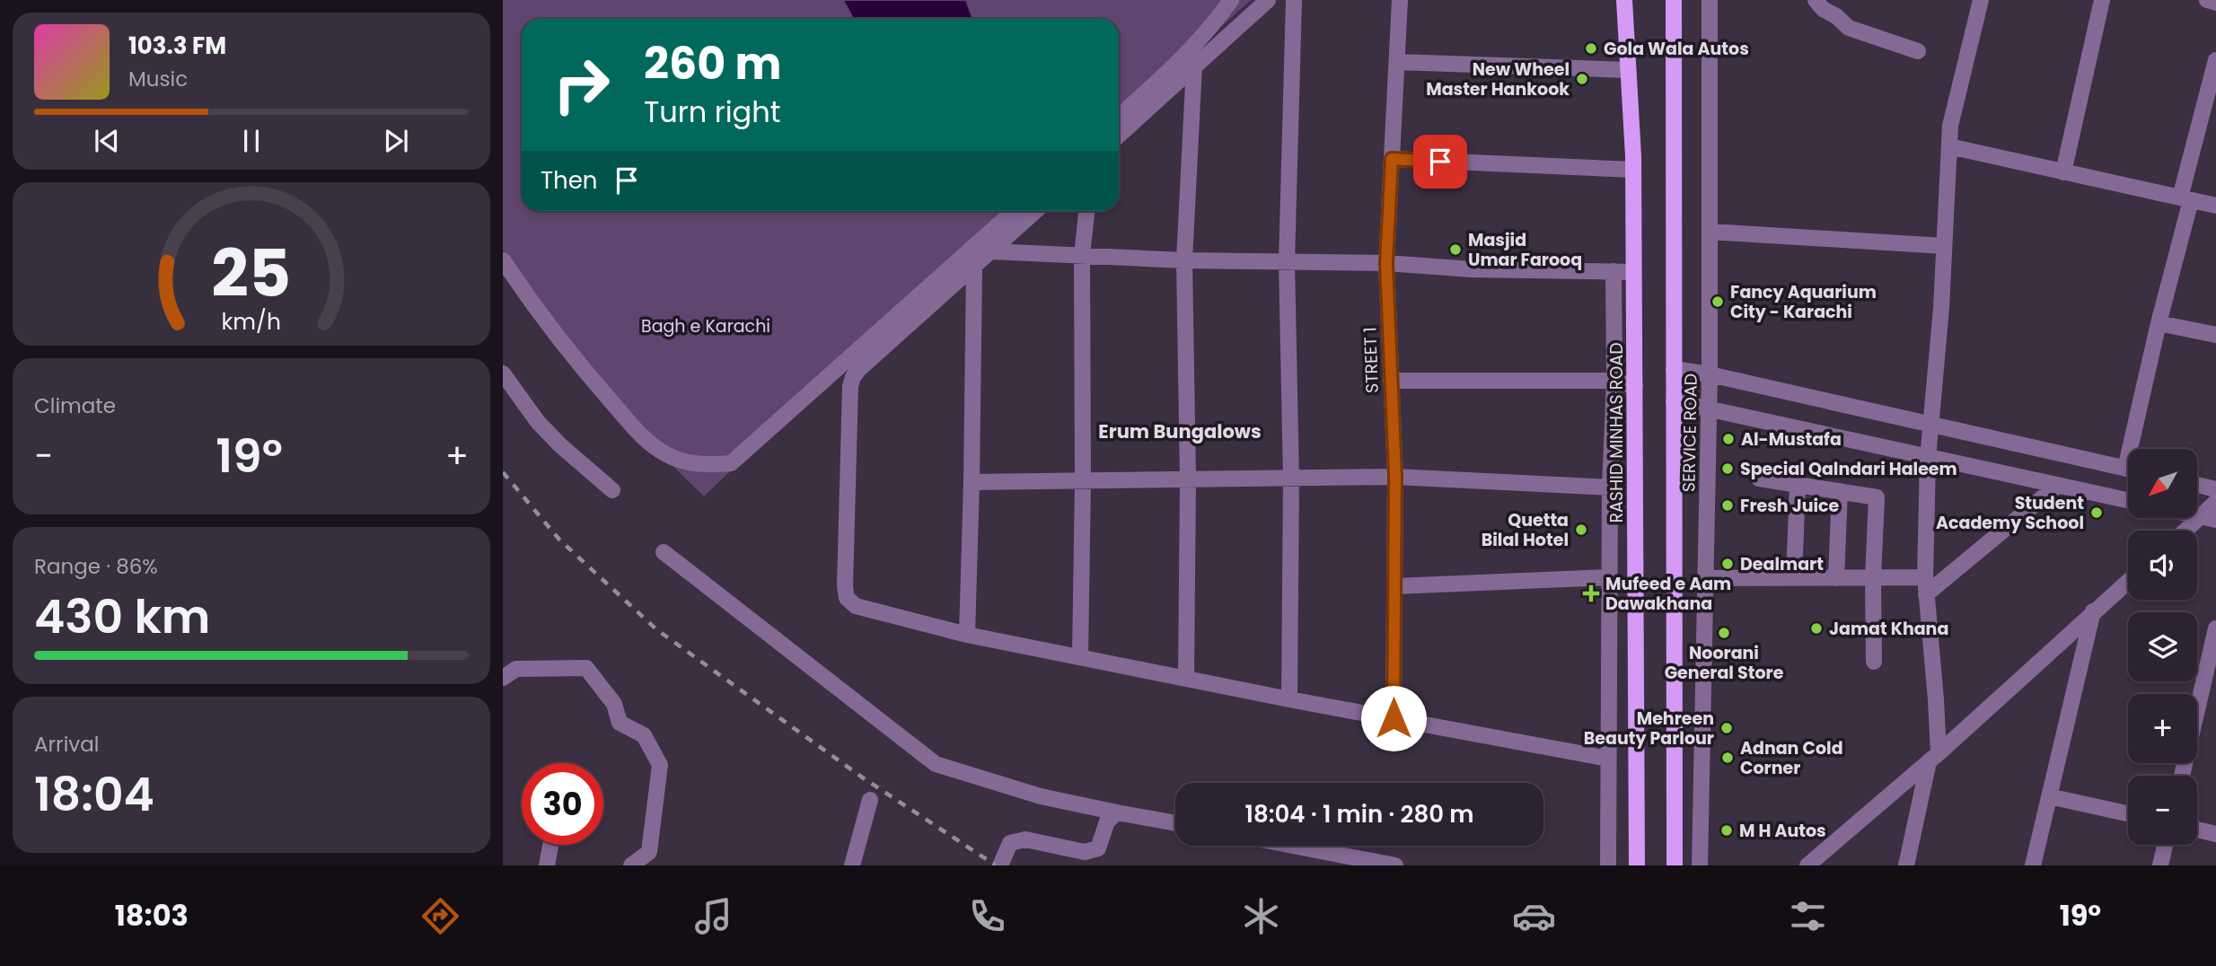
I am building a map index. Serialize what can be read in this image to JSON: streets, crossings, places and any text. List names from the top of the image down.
{
  "streets": {
    "main road": ["RASHID MINHAS ROAD"],
    "street": ["STREET 1", "SERVICE ROAD"]
  },
  "districts": ["Erum Bungalows"],
  "parks": ["Bagh e Karachi"],
  "places": {
    "other": [
      "Gola Wala Autos",
      "New Wheel Master Hankook",
      "Masjid Umar Farooq",
      "Fancy Aquarium City - Karachi",
      "Al-Mustafa",
      "Special Qalndari Haleem",
      "Fresh Juice",
      "Student Academy School",
      "Quetta Bilal Hotel",
      "Dealmart",
      "Jamat Khana",
      "Noorani General Store",
      "Mehreen Beauty Parlour",
      "Adnan Cold Corner",
      "M H Autos"
    ],
    "health": ["Mufeed e Aam Dawakhana"]
  },
  "north": "bottom left",
  "page": {
    "turn": ["260 m", "Turn right"],
    "song": ["103.3 FM", "Music"],
    "then": "Then",
    "tile": [
      "Climate",
      ["Range · 86%", "430 km"],
      ["Arrival", "18:04"]
    ],
    "heat": ["−", "19°", "+"],
    "map_buttons": ["+", "−"],
    "limit": "30",
    "trip": "18:04 · 1 min · 280 m",
    "tabs": ["18:03", "19°"],
    "gauge": ["25", "km/h"]
  }
}
